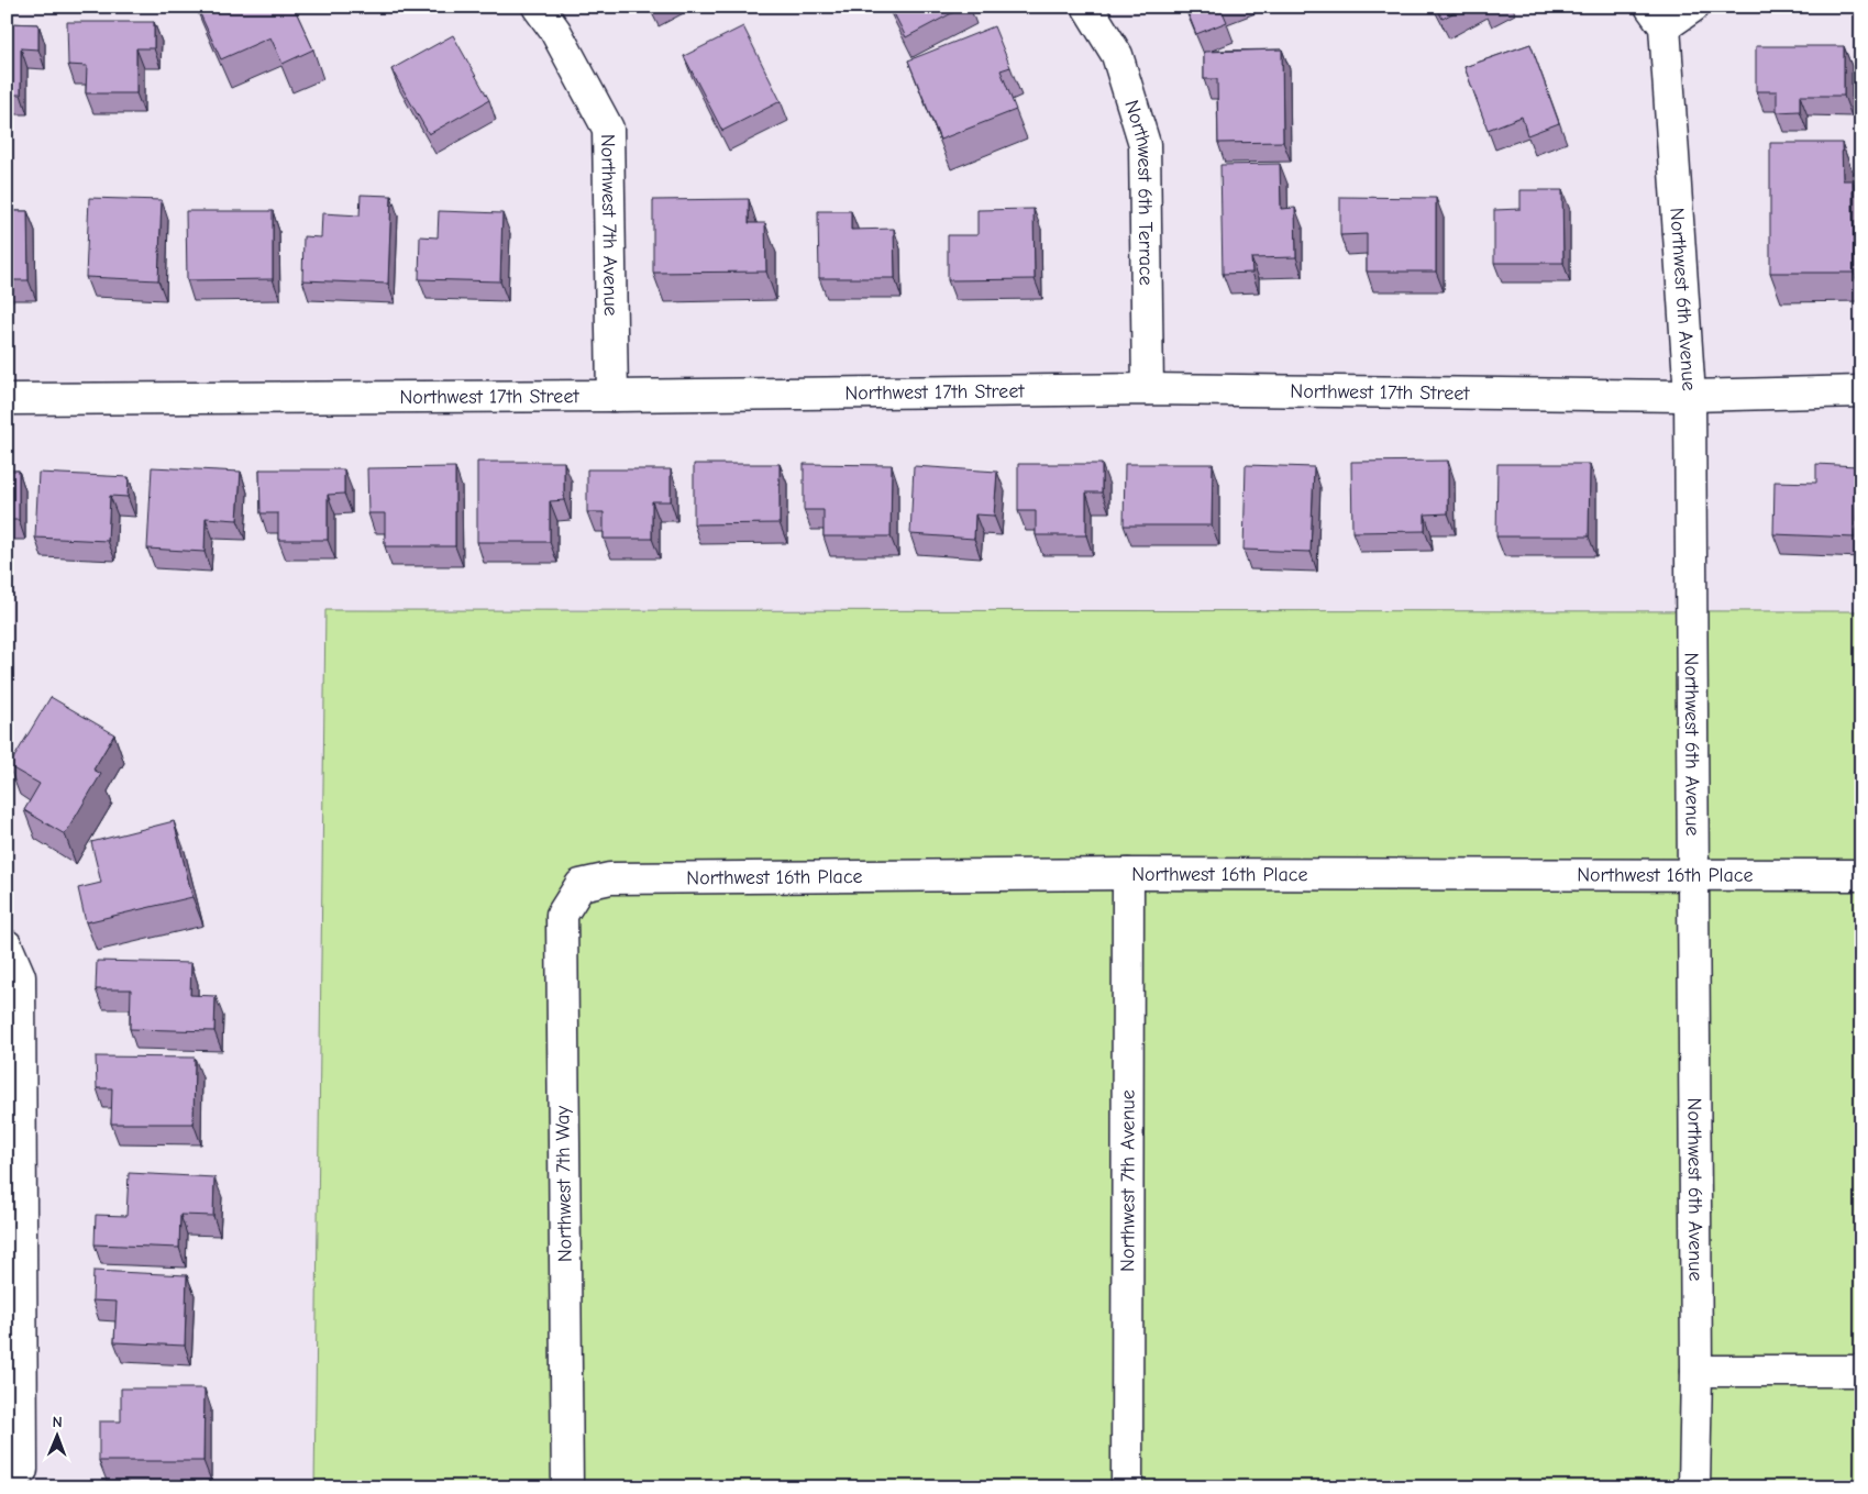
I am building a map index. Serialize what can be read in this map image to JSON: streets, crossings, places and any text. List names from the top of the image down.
{
  "streets": {
    "street": [
      "Northwest 6th Terrace",
      "Northwest 7th Avenue",
      "Northwest 6th Avenue",
      "Northwest 17th Street",
      "Northwest 16th Place",
      "Northwest 7th Way"
    ]
  },
  "crossings": [
    ["Northwest 6th Terrace", "Northwest 17th Street"],
    ["Northwest 7th Avenue", "Northwest 17th Street"],
    ["Northwest 7th Avenue", "Northwest 16th Place"],
    ["Northwest 6th Avenue", "Northwest 17th Street"],
    ["Northwest 6th Avenue", "Northwest 16th Place"],
    ["Northwest 16th Place", "Northwest 7th Way"]
  ],
  "north": "top"
}
